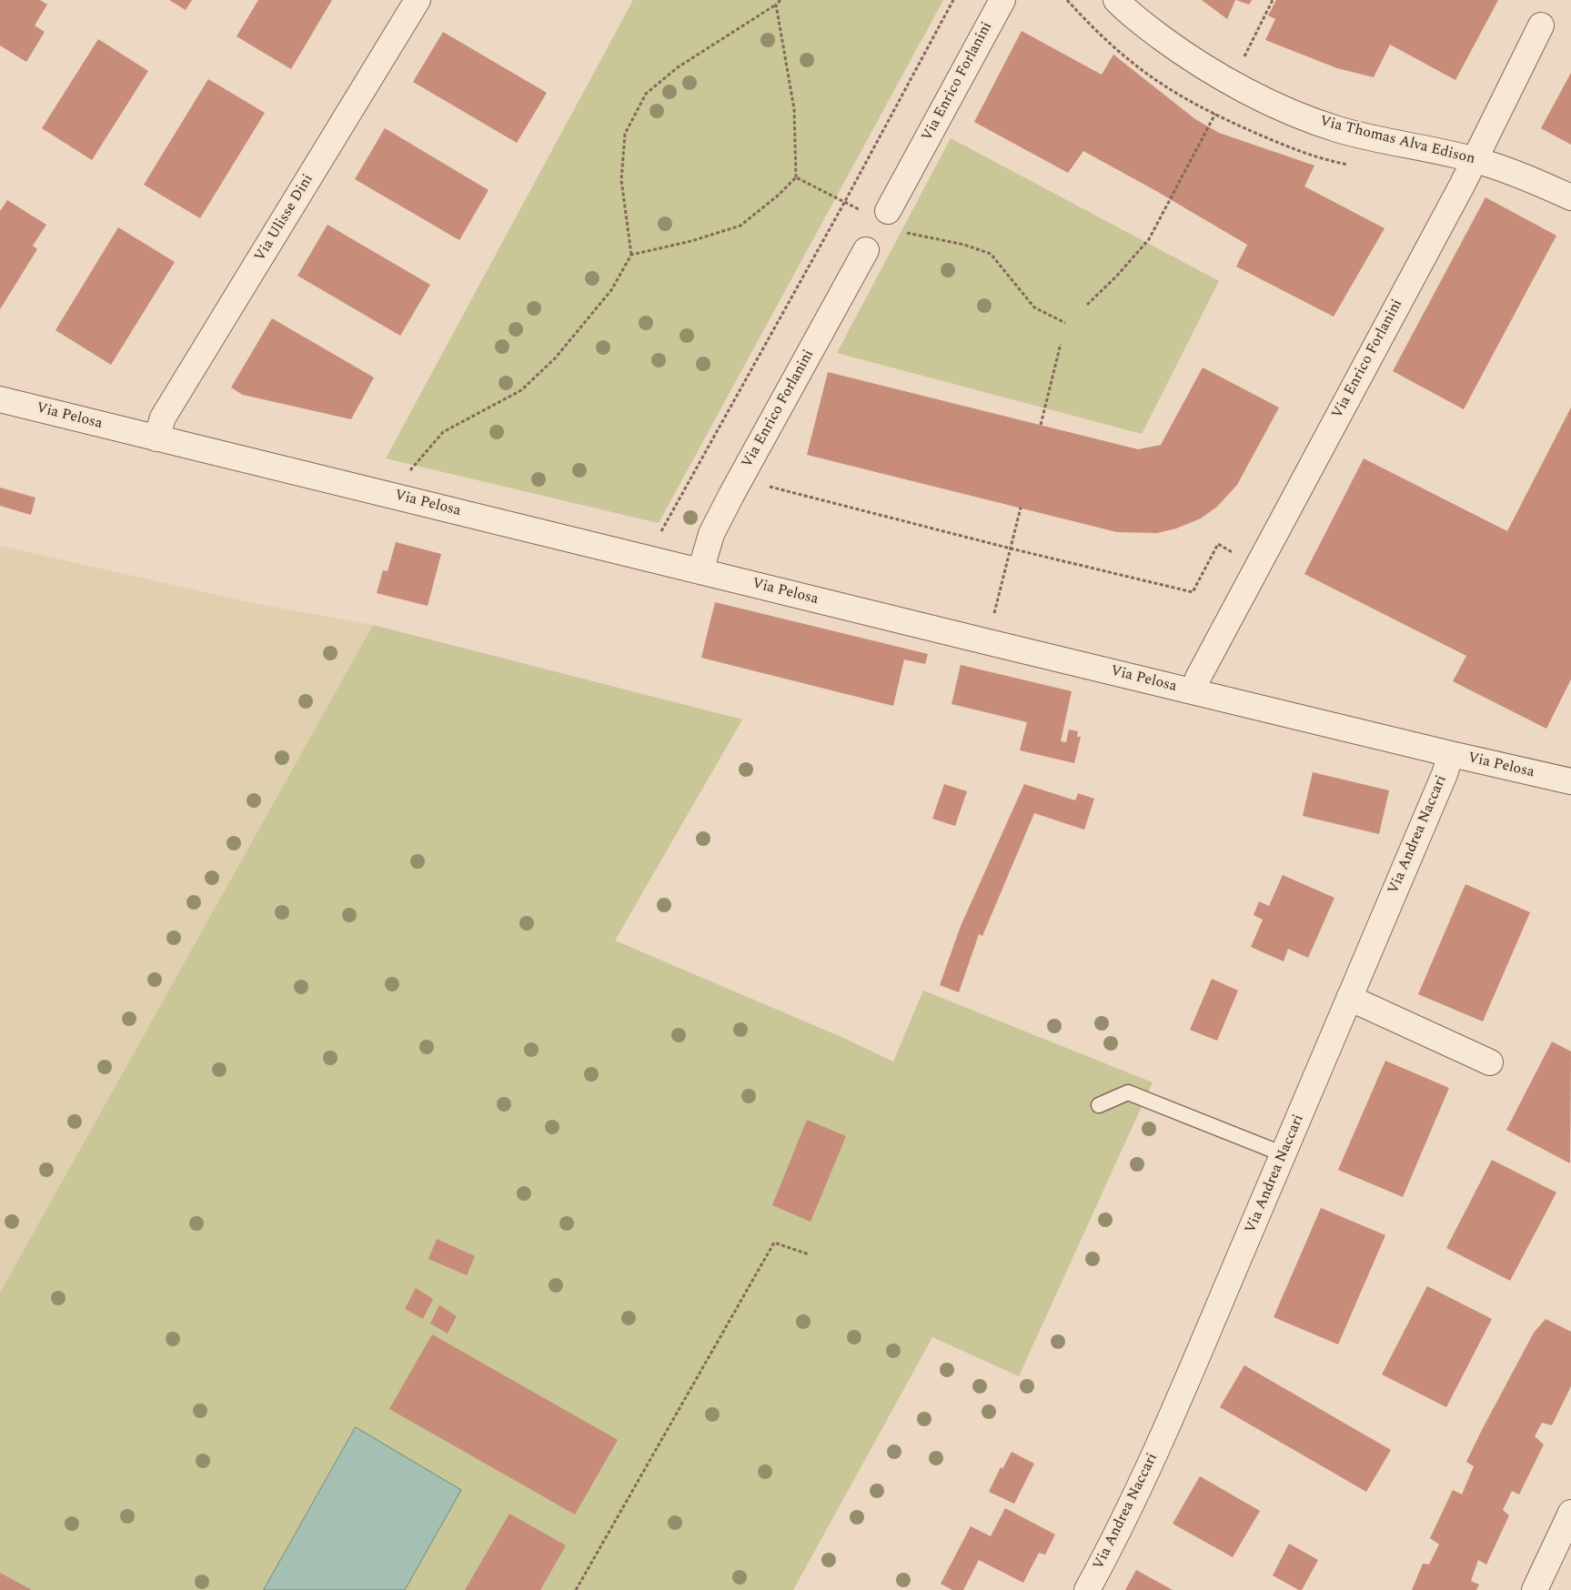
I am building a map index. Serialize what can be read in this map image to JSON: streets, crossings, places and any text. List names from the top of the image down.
{
  "streets": {
    "street": [
      "Via Enrico Forlanini",
      "Via Thomas Alva Edison",
      "Via Ulisse Dini",
      "Via Pelosa",
      "Via Andrea Naccari"
    ]
  },
  "crossings": [
    ["Via Enrico Forlanini", "Via Thomas Alva Edison"],
    ["Via Enrico Forlanini", "Via Pelosa"],
    ["Via Ulisse Dini", "Via Pelosa"],
    ["Via Pelosa", "Via Andrea Naccari"]
  ]
}
